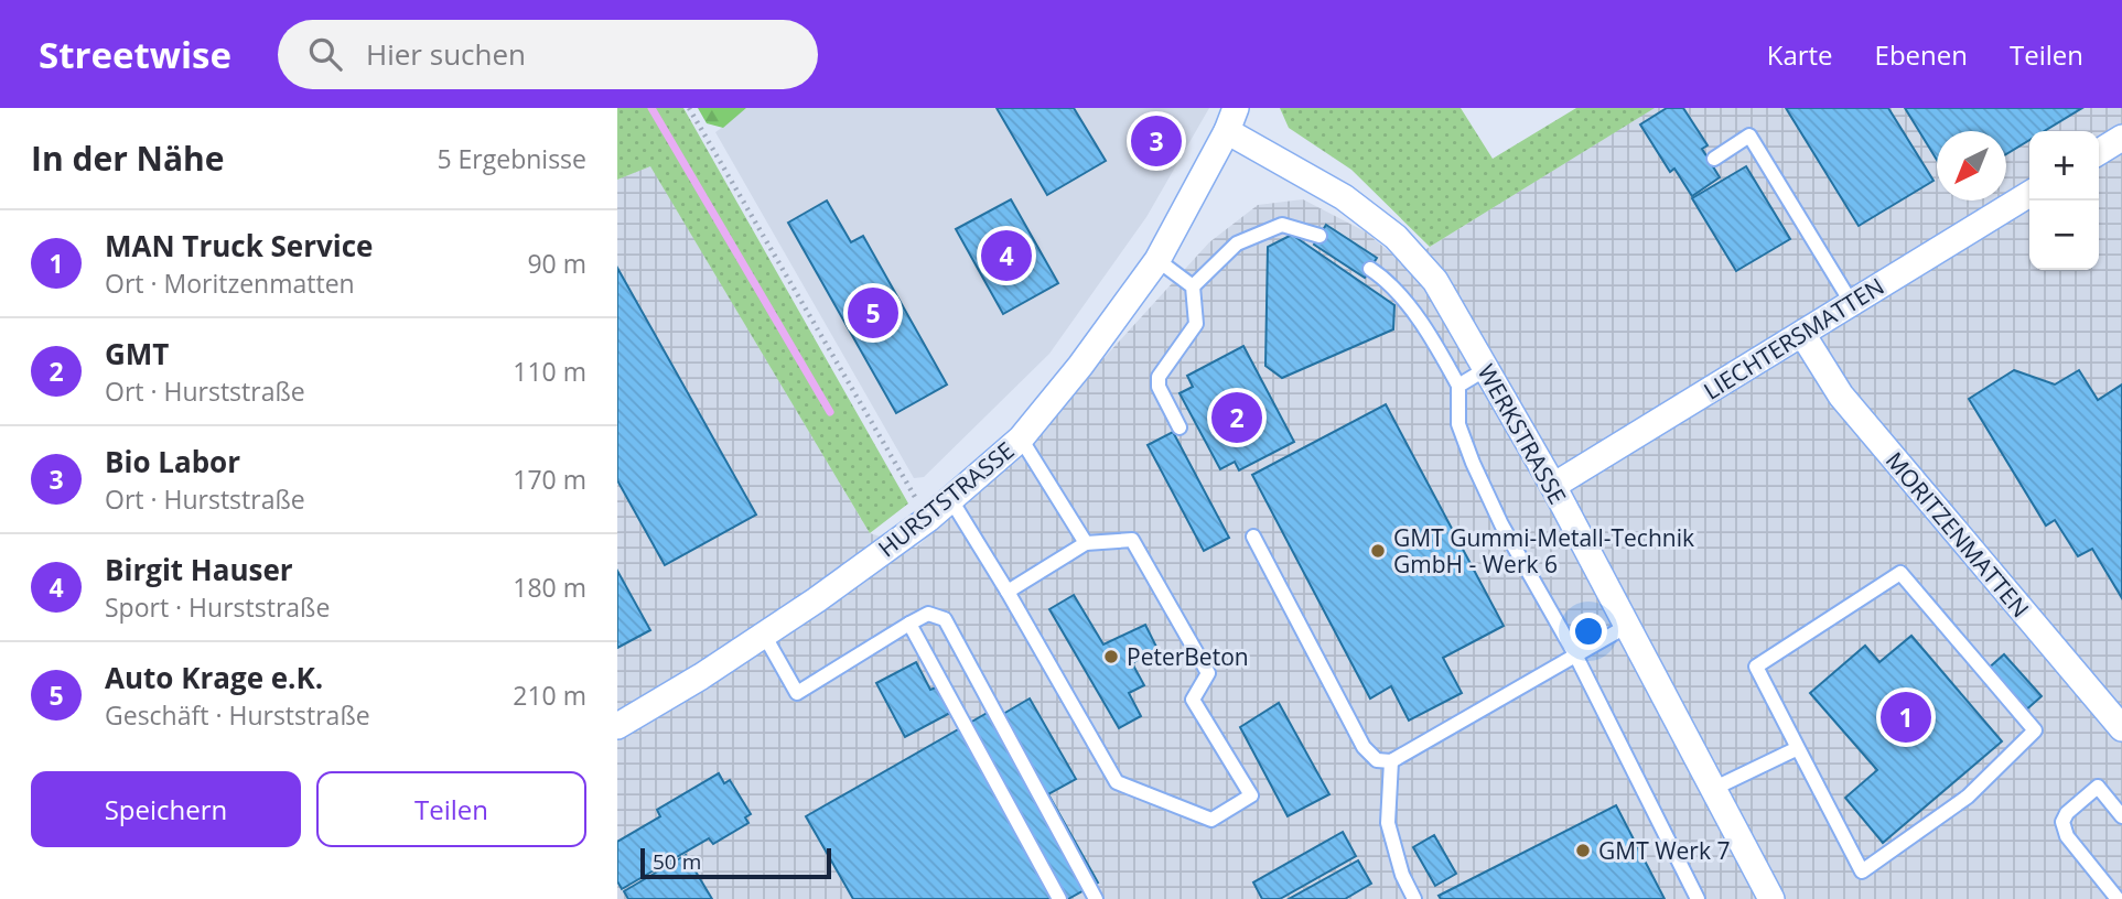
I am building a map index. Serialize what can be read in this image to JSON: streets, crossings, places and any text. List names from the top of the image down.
{
  "streets": {
    "street": [
      "LIECHTERSMATTEN",
      "WERKSTRASSE",
      "HURSTSTRASSE",
      "MORITZENMATTEN"
    ]
  },
  "crossings": [
    ["LIECHTERSMATTEN", "WERKSTRASSE"],
    ["LIECHTERSMATTEN", "MORITZENMATTEN"],
    ["WERKSTRASSE", "HURSTSTRASSE"]
  ],
  "places": ["GMT Gummi-Metall-Technik GmbH - Werk 6", "PeterBeton", "GMT Werk 7"],
  "scale_bar": "50 m",
  "north": "bottom left",
  "page": {
    "header": "Streetwise",
    "search": "Hier suchen",
    "nav": ["Karte", "Ebenen", "Teilen"],
    "heading": ["In der Nähe", "5 Ergebnisse"],
    "pins": [
      "3",
      "4",
      "5",
      "2",
      "1"
    ],
    "map_buttons": ["+", "−"],
    "list": [
      {
        "mark": "1",
        "name": "MAN Truck Service",
        "note": "Ort · Moritzenmatten",
        "value": "90 m"
      },
      {
        "mark": "2",
        "name": "GMT",
        "note": "Ort · Hurststraße",
        "value": "110 m"
      },
      {
        "mark": "3",
        "name": "Bio Labor",
        "note": "Ort · Hurststraße",
        "value": "170 m"
      },
      {
        "mark": "4",
        "name": "Birgit Hauser",
        "note": "Sport · Hurststraße",
        "value": "180 m"
      },
      {
        "mark": "5",
        "name": "Auto Krage e.K.",
        "note": "Geschäft · Hurststraße",
        "value": "210 m"
      }
    ],
    "buttons": ["Speichern", "Teilen"],
    "scale": "50 m"
  }
}
